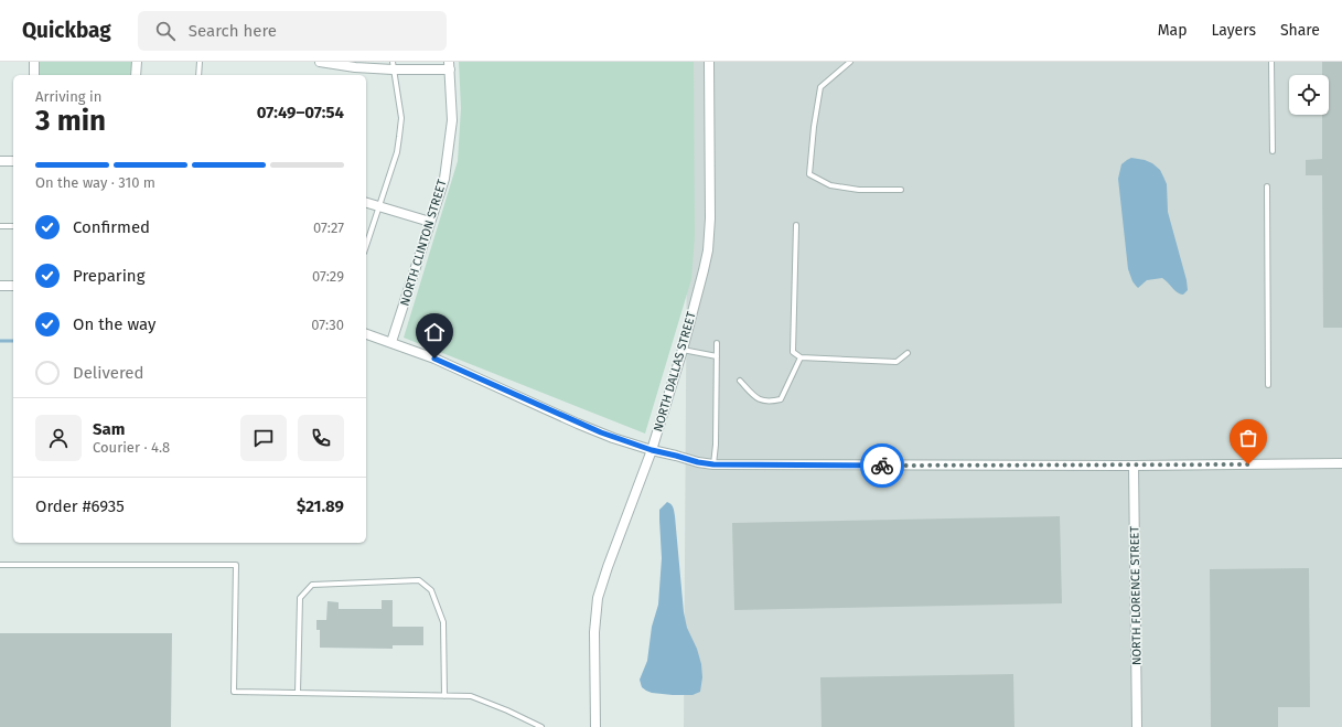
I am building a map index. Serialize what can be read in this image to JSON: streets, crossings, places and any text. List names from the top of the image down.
{
  "streets": {
    "street": ["NORTH CLINTON STREET", "NORTH DALLAS STREET", "NORTH FLORENCE STREET"]
  },
  "page": {
    "header": "Quickbag",
    "search": "Search here",
    "nav": ["Map", "Layers", "Share"],
    "heading": ["3 min", "Arriving in", "07:49–07:54"],
    "panel": [
      "Sam",
      "Courier · 4.8",
      "Order #6935",
      "$21.89"
    ],
    "bar": "On the way · 310 m",
    "list": [
      ["Confirmed", "07:27"],
      ["Preparing", "07:29"],
      ["On the way", "07:30"],
      "Delivered"
    ]
  }
}
